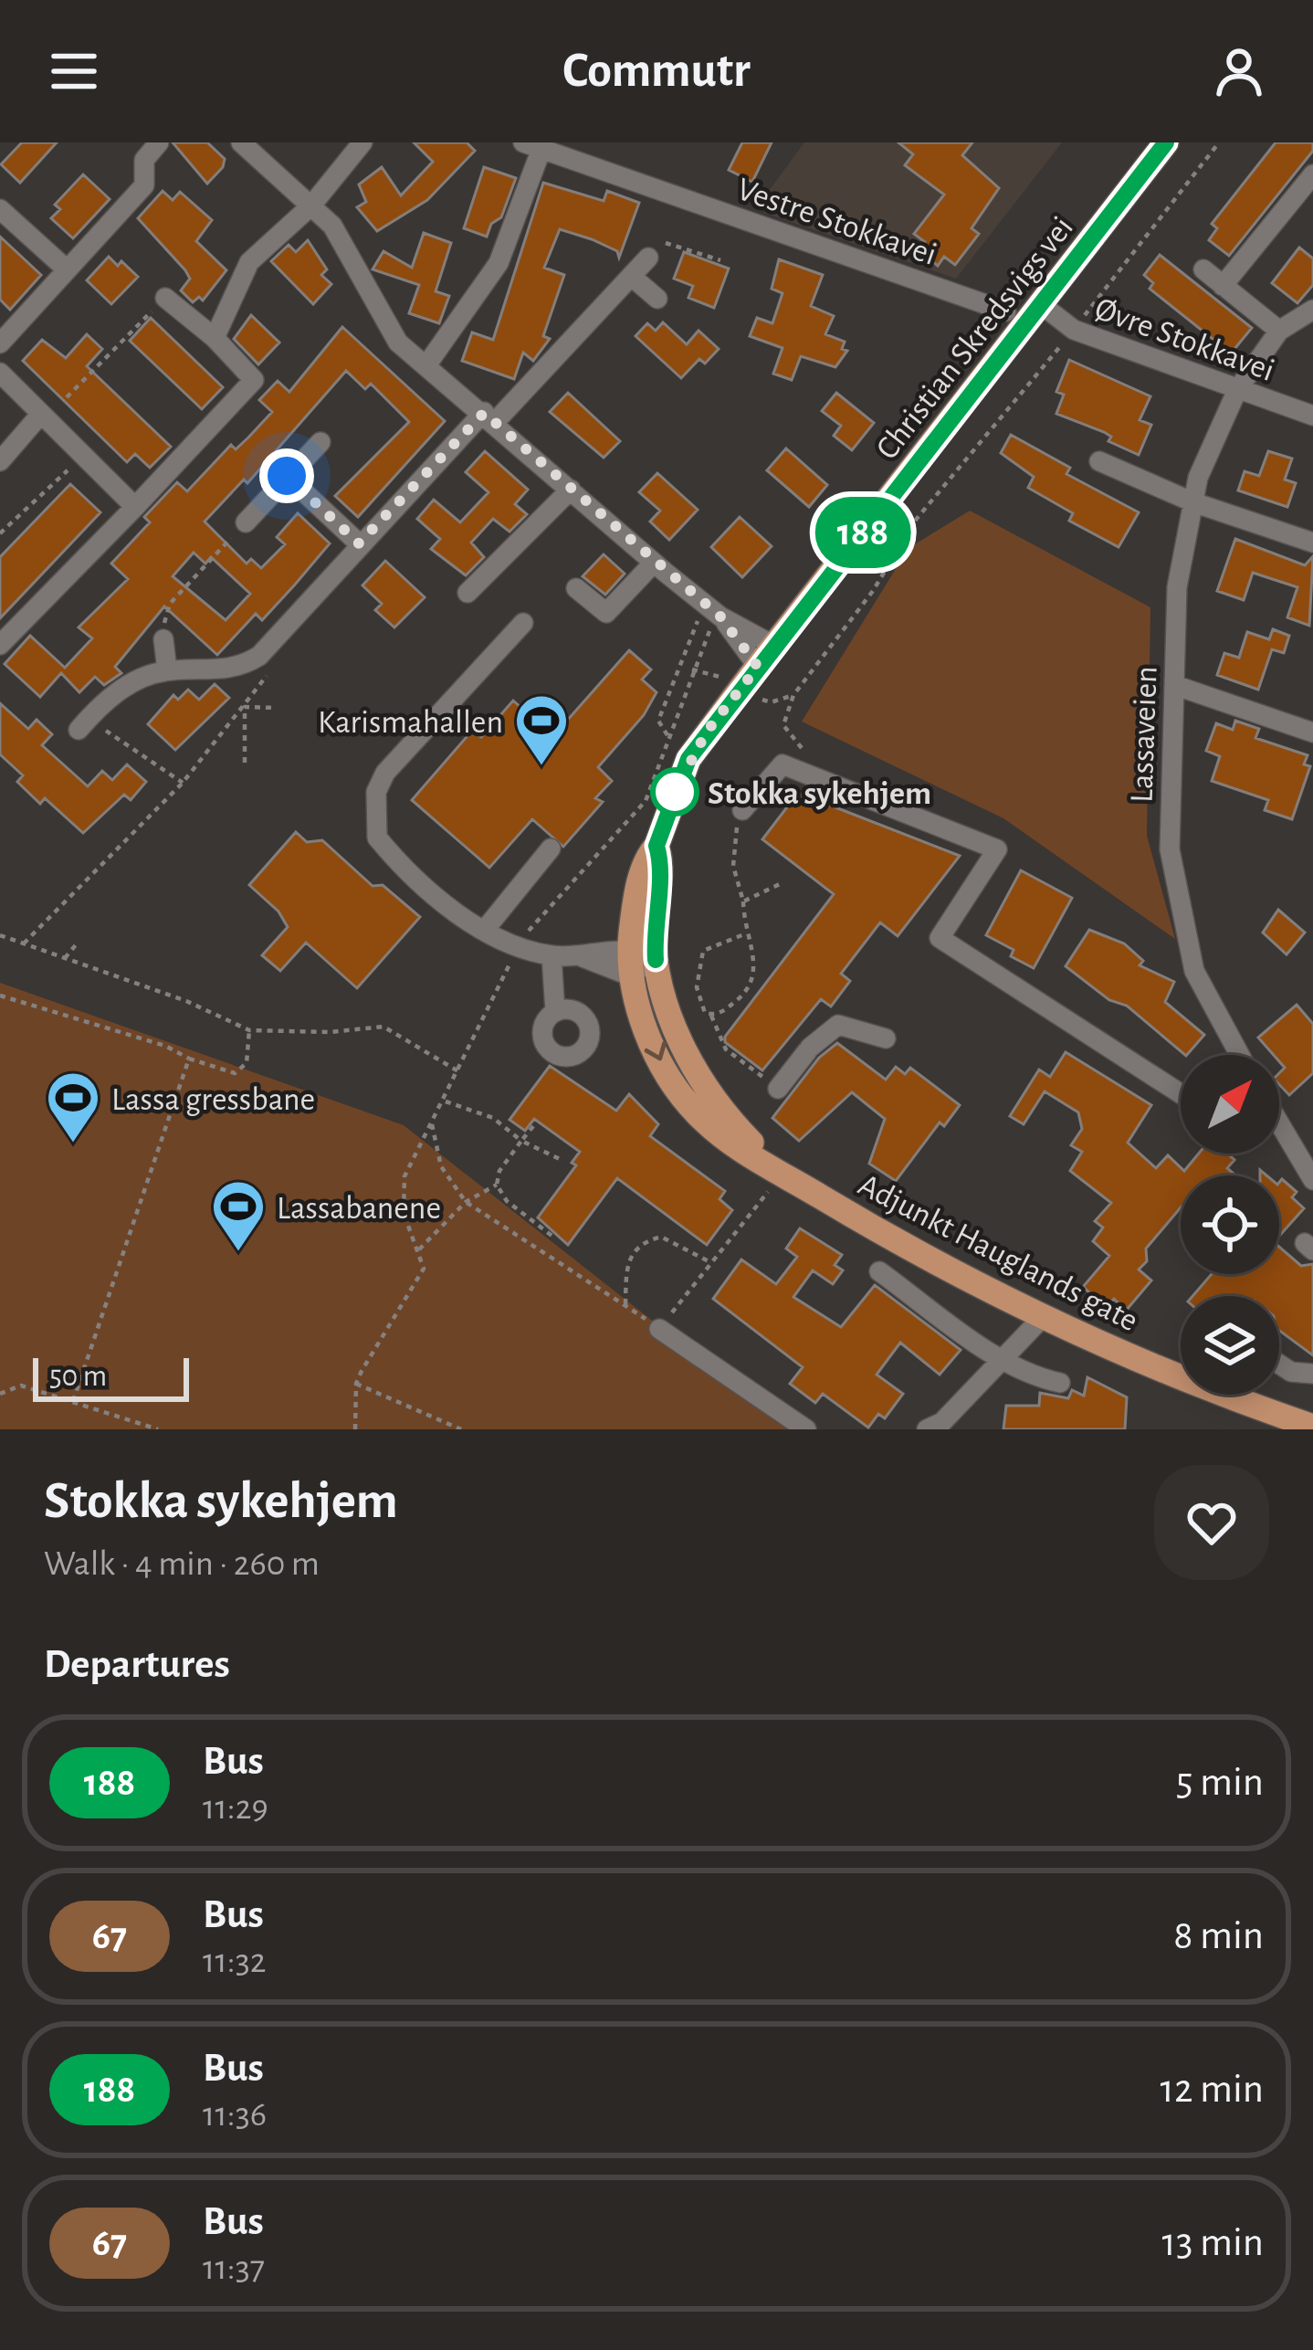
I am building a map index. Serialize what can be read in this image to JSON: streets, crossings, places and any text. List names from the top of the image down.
{
  "streets": {
    "main road": ["Christian Skredsvigs vei", "Adjunkt Hauglands gate"],
    "street": ["Vestre Stokkavei", "Øvre Stokkavei", "Lassaveien"]
  },
  "crossings": [
    ["Christian Skredsvigs vei", "Øvre Stokkavei"],
    ["Christian Skredsvigs vei", "Adjunkt Hauglands gate"],
    ["Øvre Stokkavei", "Lassaveien"]
  ],
  "places": {
    "sports": ["Karismahallen", "Lassa gressbane", "Lassabanene"],
    "other": ["Stokka sykehjem"]
  },
  "lines": ["bus line 188"],
  "scale_bar": "50 m",
  "north": "top right",
  "page": {
    "header": "Commutr",
    "on_map": "188",
    "scale": "50 m",
    "heading": [
      ["Stokka sykehjem", "Walk · 4 min · 260 m"],
      "Departures"
    ],
    "list": [
      {
        "mark": "188",
        "name": "Bus",
        "note": "11:29",
        "value": "5 min"
      },
      {
        "mark": "67",
        "name": "Bus",
        "note": "11:32",
        "value": "8 min"
      },
      {
        "mark": "188",
        "name": "Bus",
        "note": "11:36",
        "value": "12 min"
      },
      {
        "mark": "67",
        "name": "Bus",
        "note": "11:37",
        "value": "13 min"
      }
    ]
  }
}
